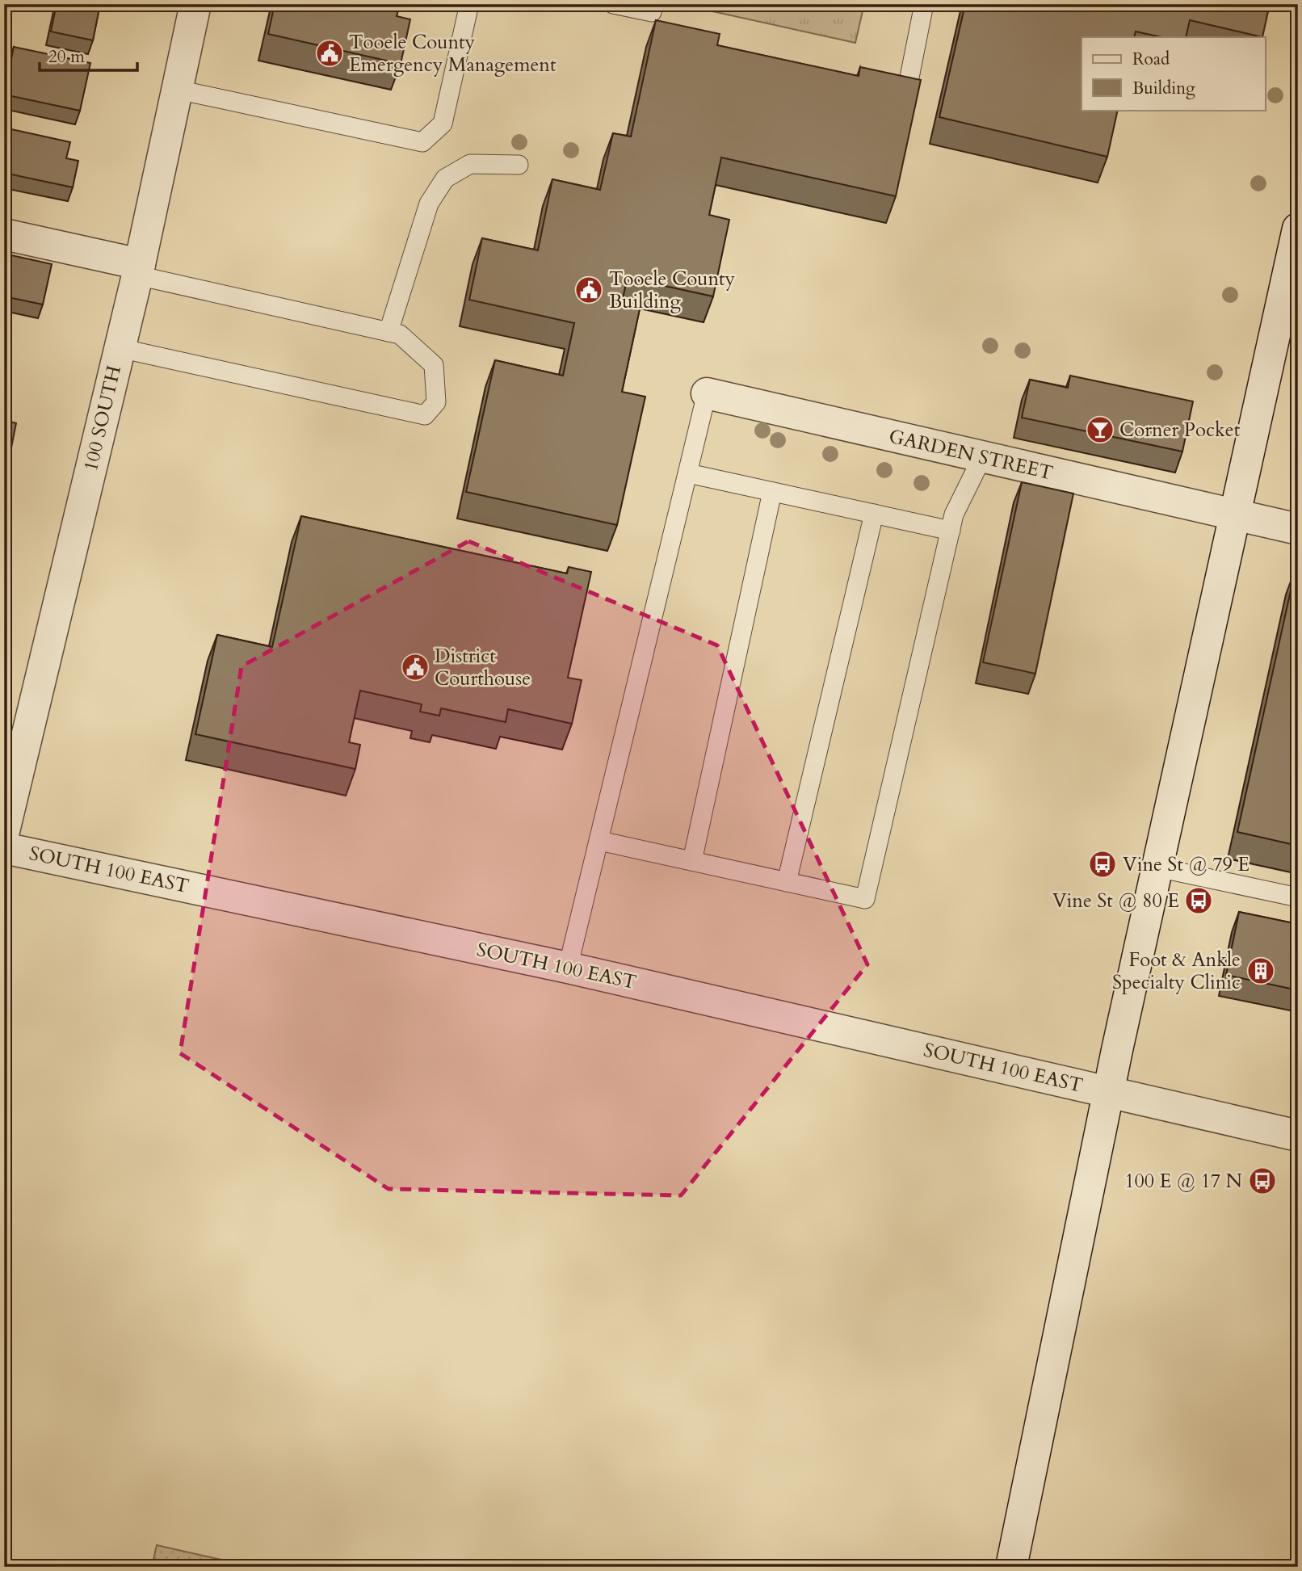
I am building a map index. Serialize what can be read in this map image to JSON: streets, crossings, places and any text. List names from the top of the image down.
{
  "streets": {
    "street": ["100 SOUTH", "GARDEN STREET", "SOUTH 100 EAST"]
  },
  "places": {
    "public building": ["Tooele County Emergency Management", "Tooele County Building", "District Courthouse"],
    "bar": ["Corner Pocket"],
    "bus stop": ["Vine St @ 79 E", "Vine St @ 80 E", "100 E @ 17 N"],
    "building": ["Foot & Ankle Specialty Clinic"]
  },
  "legend": ["Road", "Building"],
  "scale_bar": "20 m"
}
